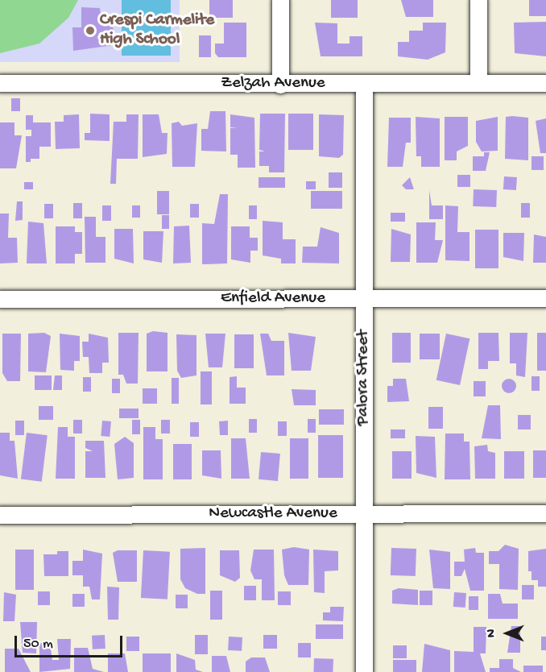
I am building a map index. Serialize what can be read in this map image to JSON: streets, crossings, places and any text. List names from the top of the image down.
{
  "streets": {
    "street": [
      "Zelzah Avenue",
      "Enfield Avenue",
      "Palora Street",
      "Newcastle Avenue"
    ]
  },
  "crossings": [
    ["Zelzah Avenue", "Palora Street"],
    ["Enfield Avenue", "Palora Street"],
    ["Palora Street", "Newcastle Avenue"]
  ],
  "places": ["Crespi Carmelite High School"],
  "scale_bar": "50 m",
  "north": "left"
}
